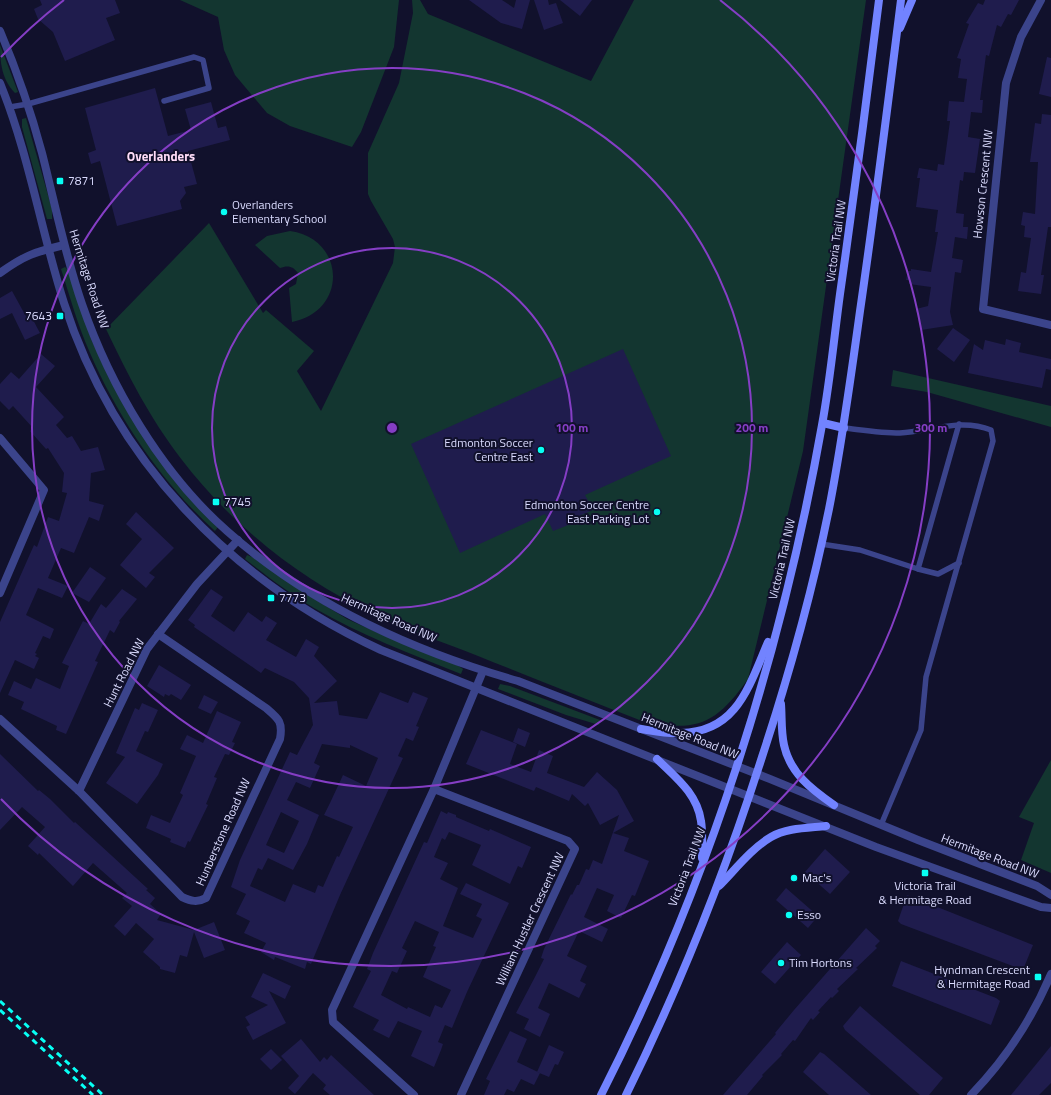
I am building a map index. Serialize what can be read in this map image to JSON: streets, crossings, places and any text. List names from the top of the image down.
{
  "streets": {
    "main road": ["Victoria Trail NW"],
    "street": [
      "Howson Crescent NW",
      "Hermitage Road NW",
      "Hunt Road NW",
      "Hunberstone Road NW",
      "William Hustler Crescent NW"
    ]
  },
  "crossings": [
    ["Victoria Trail NW", "Hermitage Road NW"],
    ["Hermitage Road NW", "Hunt Road NW"],
    ["Hunt Road NW", "Hunberstone Road NW"]
  ],
  "districts": ["Overlanders"],
  "places": {
    "transit": [
      "7871",
      "7643",
      "7745",
      "7773",
      "Victoria Trail & Hermitage Road",
      "Hyndman Crescent & Hermitage Road"
    ],
    "other": [
      "Overlanders Elementary School",
      "Edmonton Soccer Centre East",
      "Edmonton Soccer Centre East Parking Lot",
      "Mac's",
      "Esso",
      "Tim Hortons"
    ]
  },
  "rings": ["100 m", "200 m", "300 m"]
}
